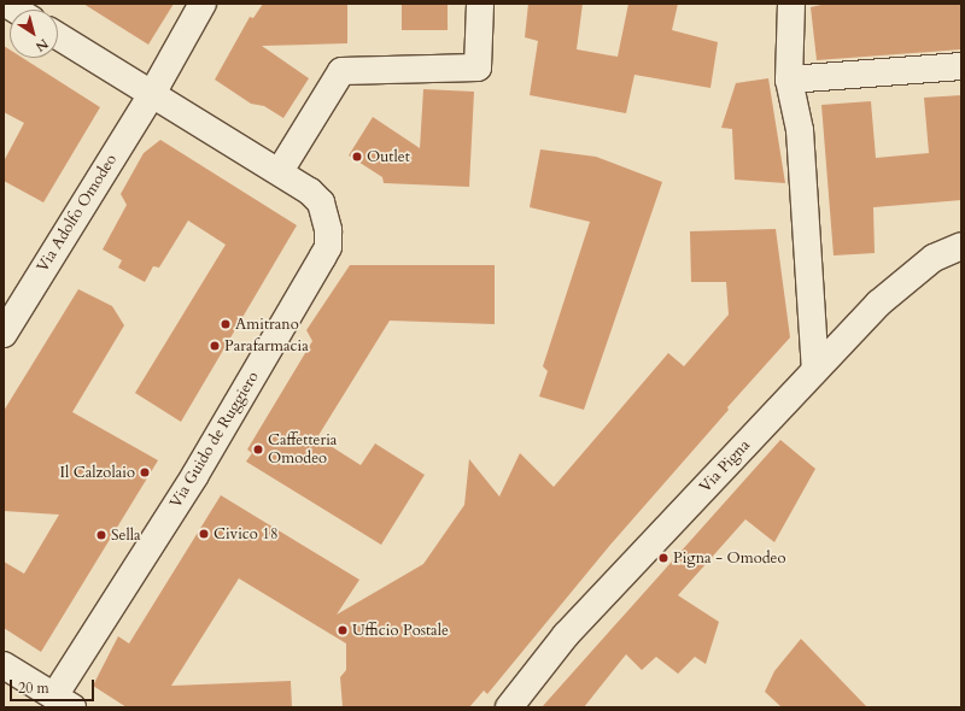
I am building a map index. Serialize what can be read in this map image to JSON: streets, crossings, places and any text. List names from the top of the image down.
{
  "streets": {
    "street": ["Via Adolfo Omodeo", "Via Guido de Ruggiero", "Via Pigna"]
  },
  "crossings": [
    ["Via Adolfo Omodeo", "Via Guido de Ruggiero"]
  ],
  "places": [
    "Outlet",
    "Amitrano",
    "Parafarmacia",
    "Caffetteria Omodeo",
    "Il Calzolaio",
    "Civico 18",
    "Sella",
    "Pigna - Omodeo",
    "Ufficio Postale"
  ],
  "scale_bar": "20 m",
  "north": "bottom right"
}
